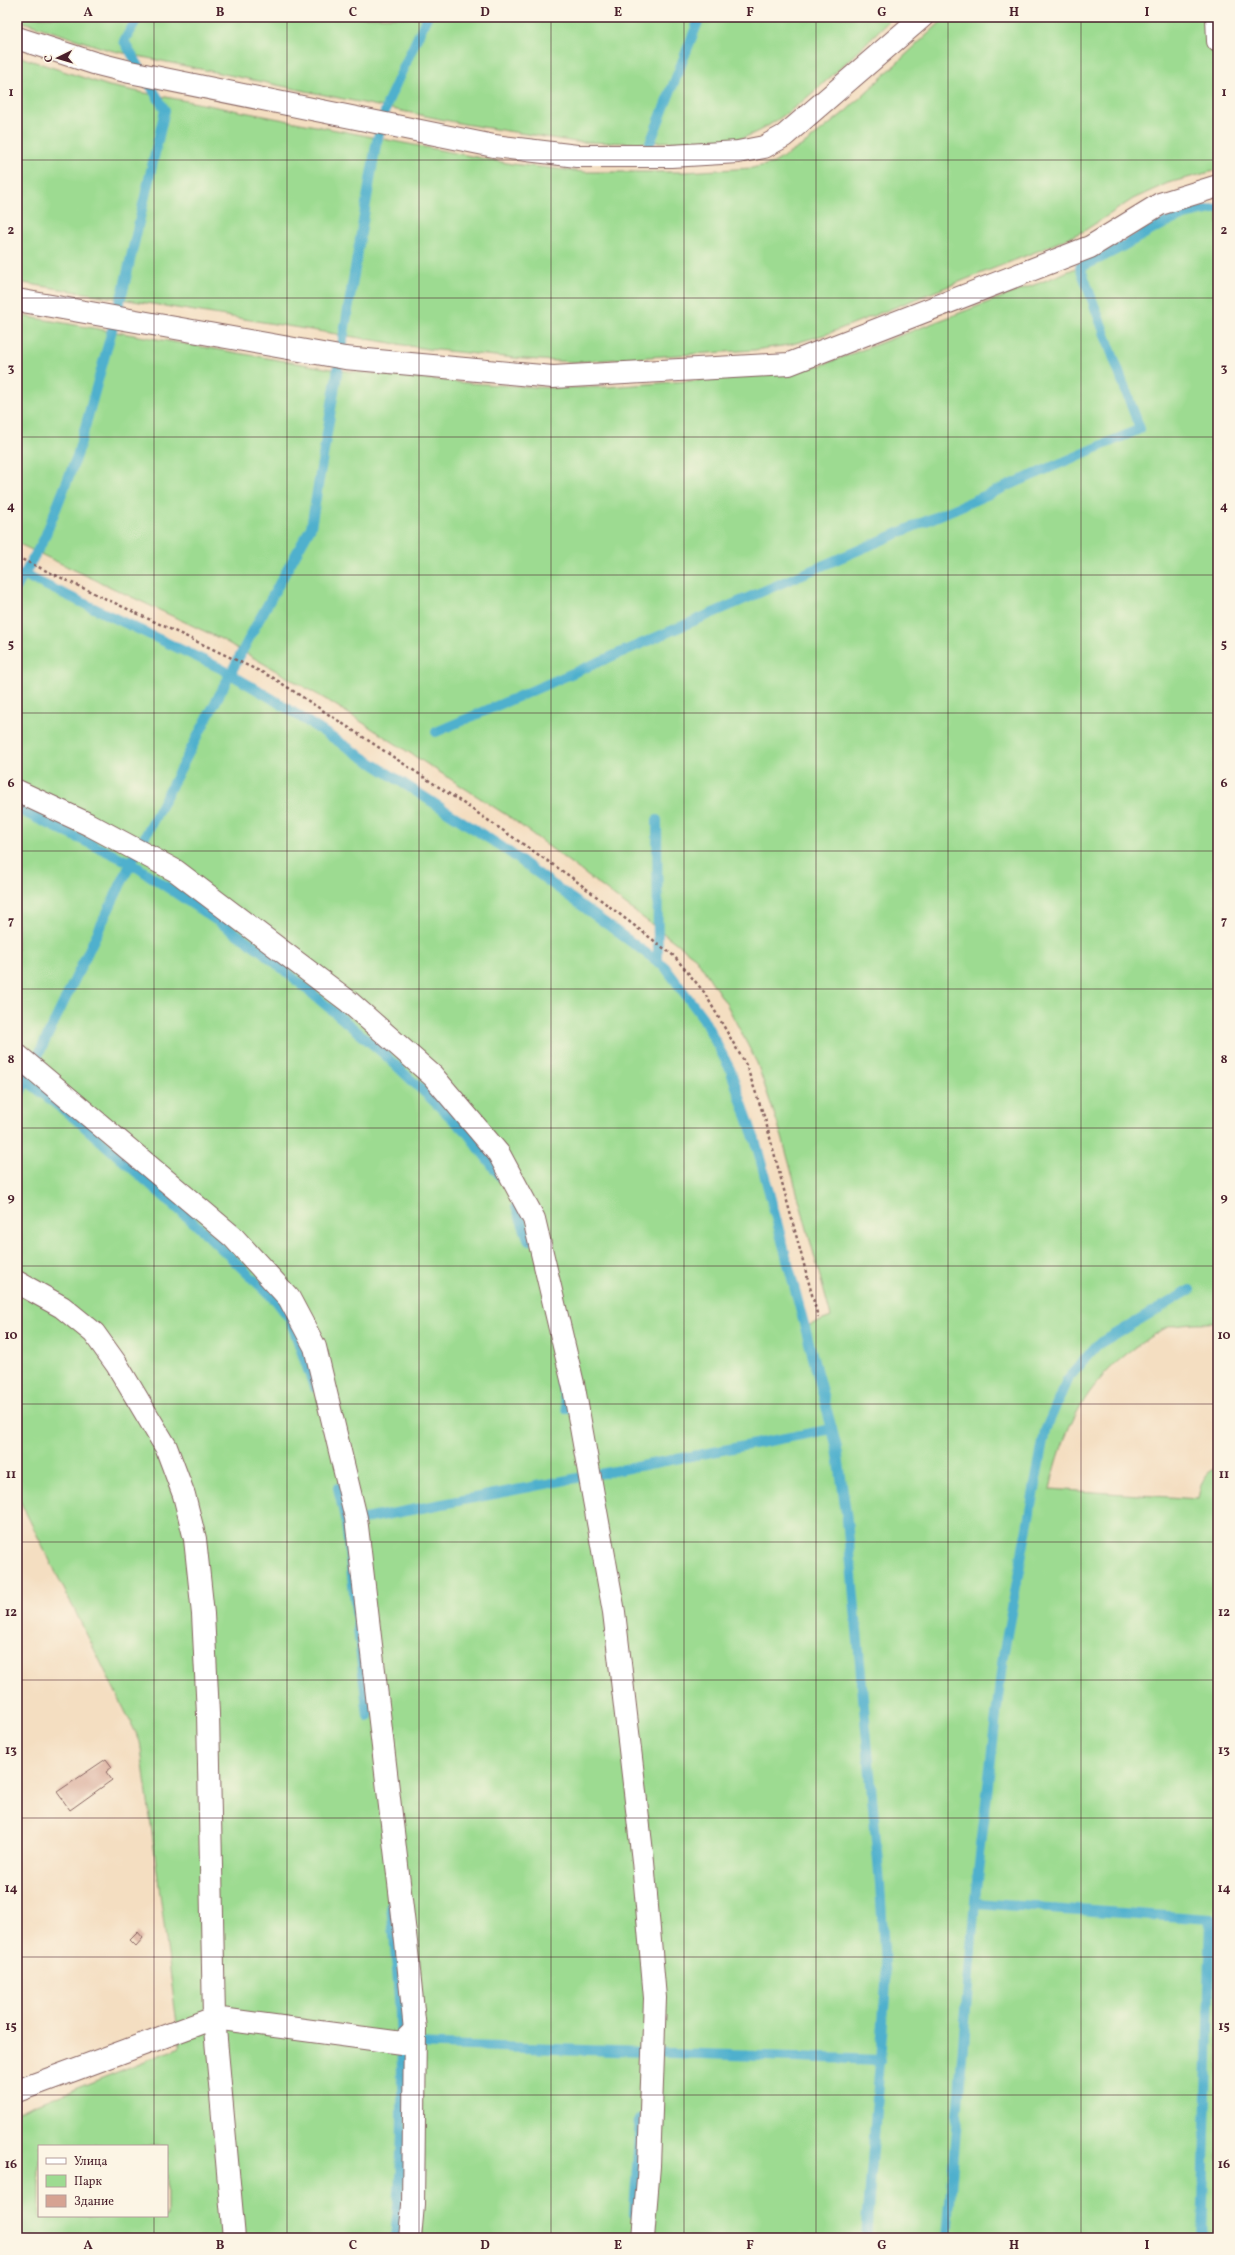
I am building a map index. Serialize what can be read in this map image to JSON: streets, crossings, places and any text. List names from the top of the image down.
{
  "legend": ["Улица", "Парк", "Здание"],
  "north": "left",
  "grid": {
    "columns": [
      "A",
      "B",
      "C",
      "D",
      "E",
      "F",
      "G",
      "H",
      "I"
    ],
    "rows": [
      "1",
      "2",
      "3",
      "4",
      "5",
      "6",
      "7",
      "8",
      "9",
      "10",
      "11",
      "12",
      "13",
      "14",
      "15",
      "16"
    ]
  }
}
